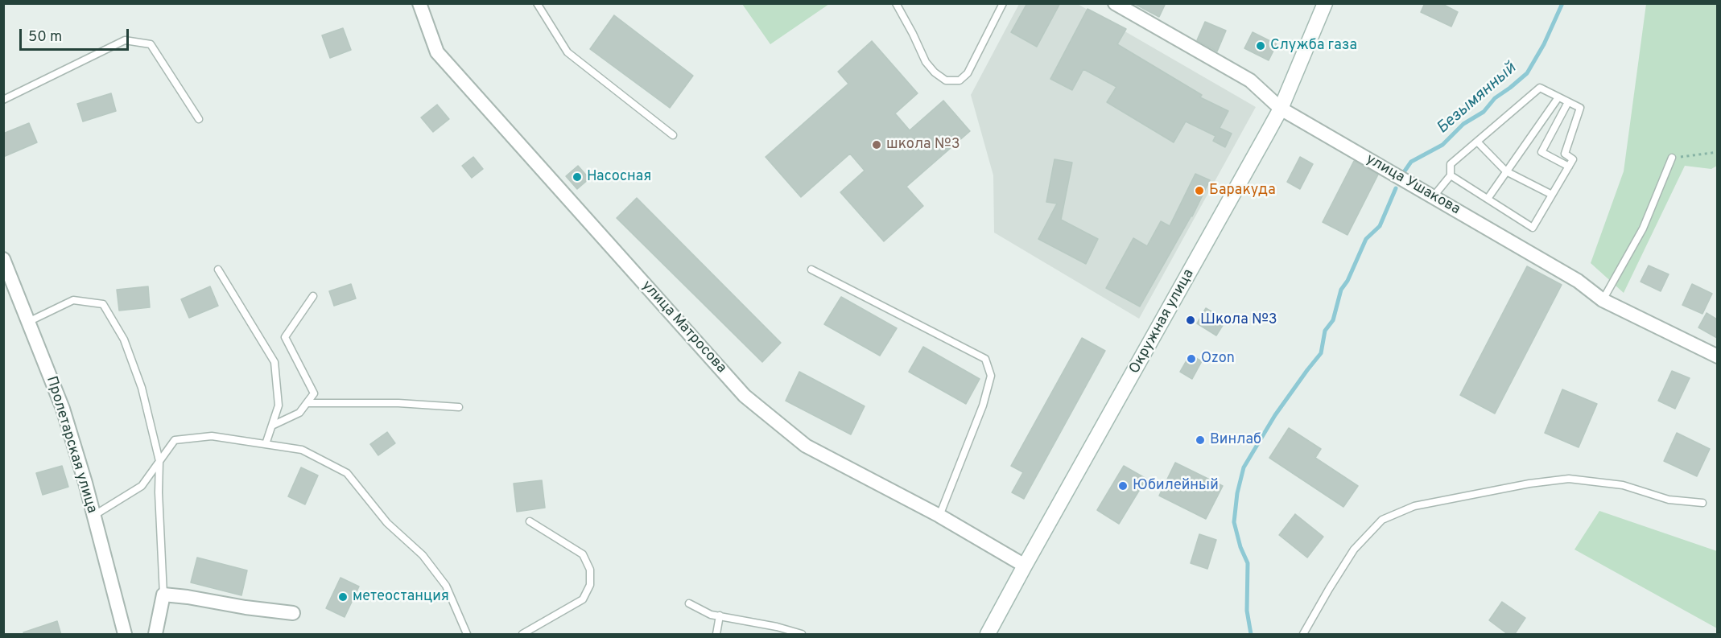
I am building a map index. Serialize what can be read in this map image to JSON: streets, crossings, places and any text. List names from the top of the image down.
{
  "streets": {
    "main road": ["Окружная улица"],
    "street": ["улица Ушакова", "улица Матросова", "Пролетарская улица"]
  },
  "crossings": [
    ["улица Ушакова", "Окружная улица"],
    ["Окружная улица", "улица Матросова"]
  ],
  "water": ["Безымянный"],
  "places": [
    "Служба газа",
    "школа №3",
    "Насосная",
    "Баракуда",
    "Школа №3",
    "Ozon",
    "Винлаб",
    "Юбилейный",
    "метеостанция"
  ],
  "scale_bar": "50 m"
}
